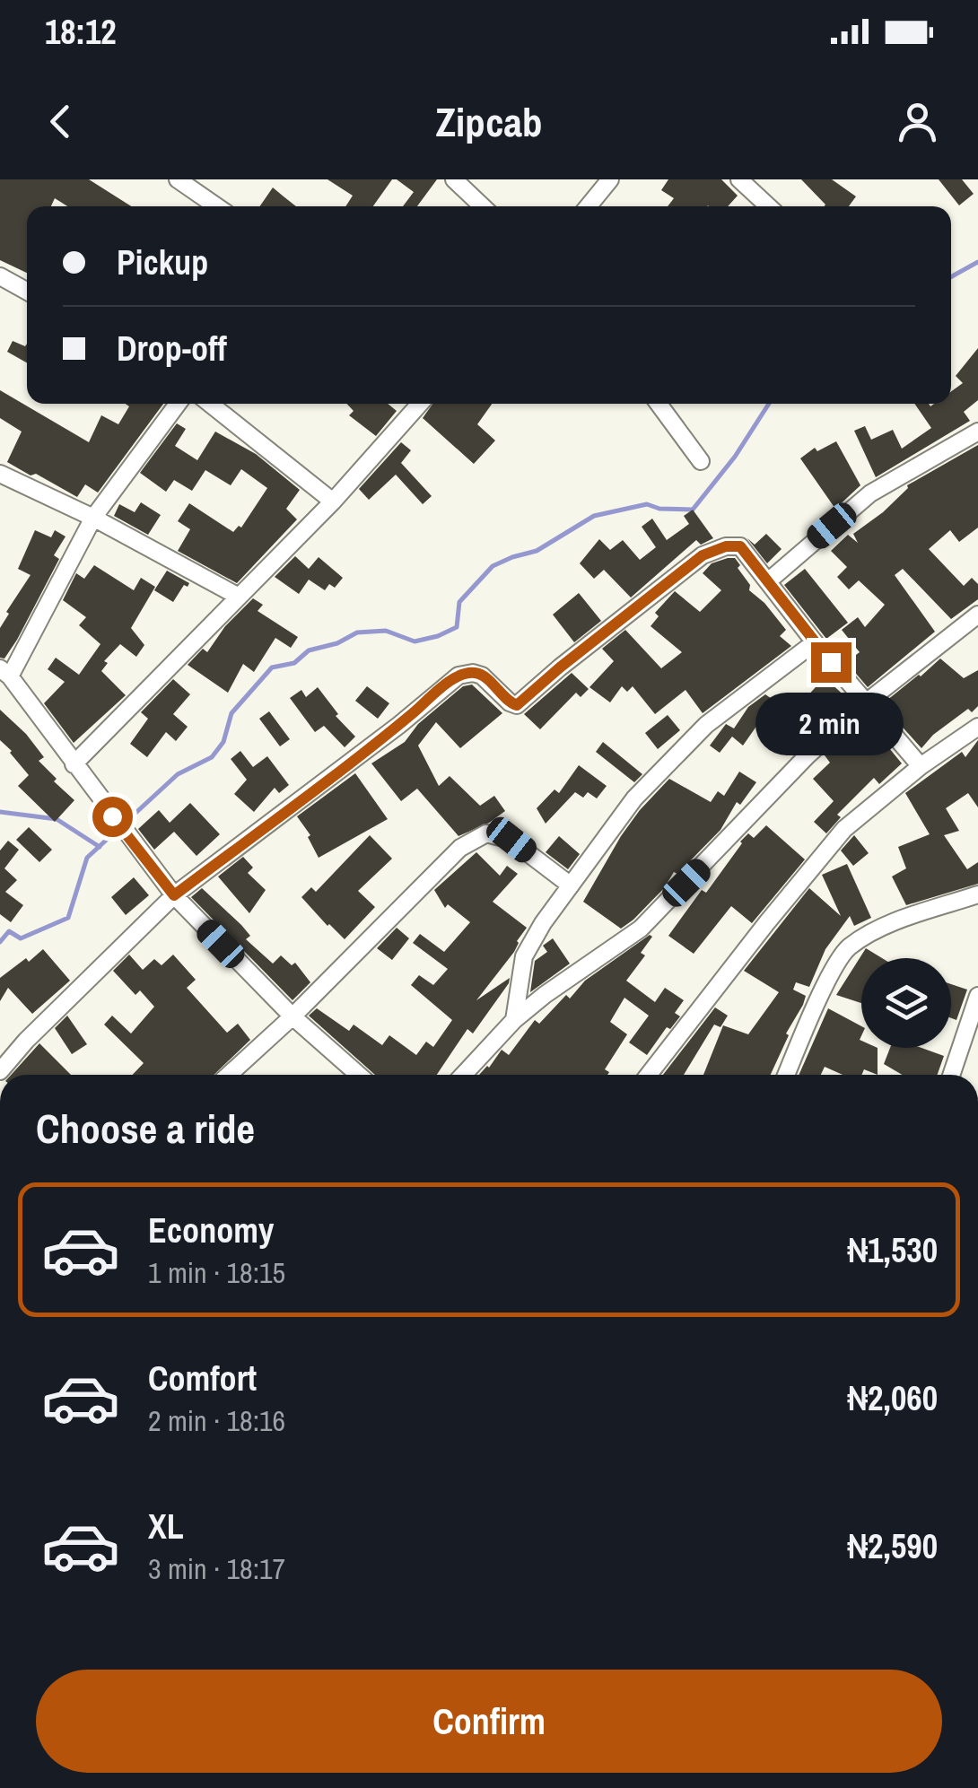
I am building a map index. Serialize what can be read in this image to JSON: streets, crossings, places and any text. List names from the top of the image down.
{
  "page": {
    "status": "18:12",
    "header": "Zipcab",
    "banner": ["Pickup", "Drop-off"],
    "bubble": "2 min",
    "heading": "Choose a ride",
    "list": [
      {
        "name": "Economy",
        "note": "1 min · 18:15",
        "value": "₦1,530"
      },
      {
        "name": "Comfort",
        "note": "2 min · 18:16",
        "value": "₦2,060"
      },
      {
        "name": "XL",
        "note": "3 min · 18:17",
        "value": "₦2,590"
      }
    ],
    "buttons": "Confirm"
  }
}
